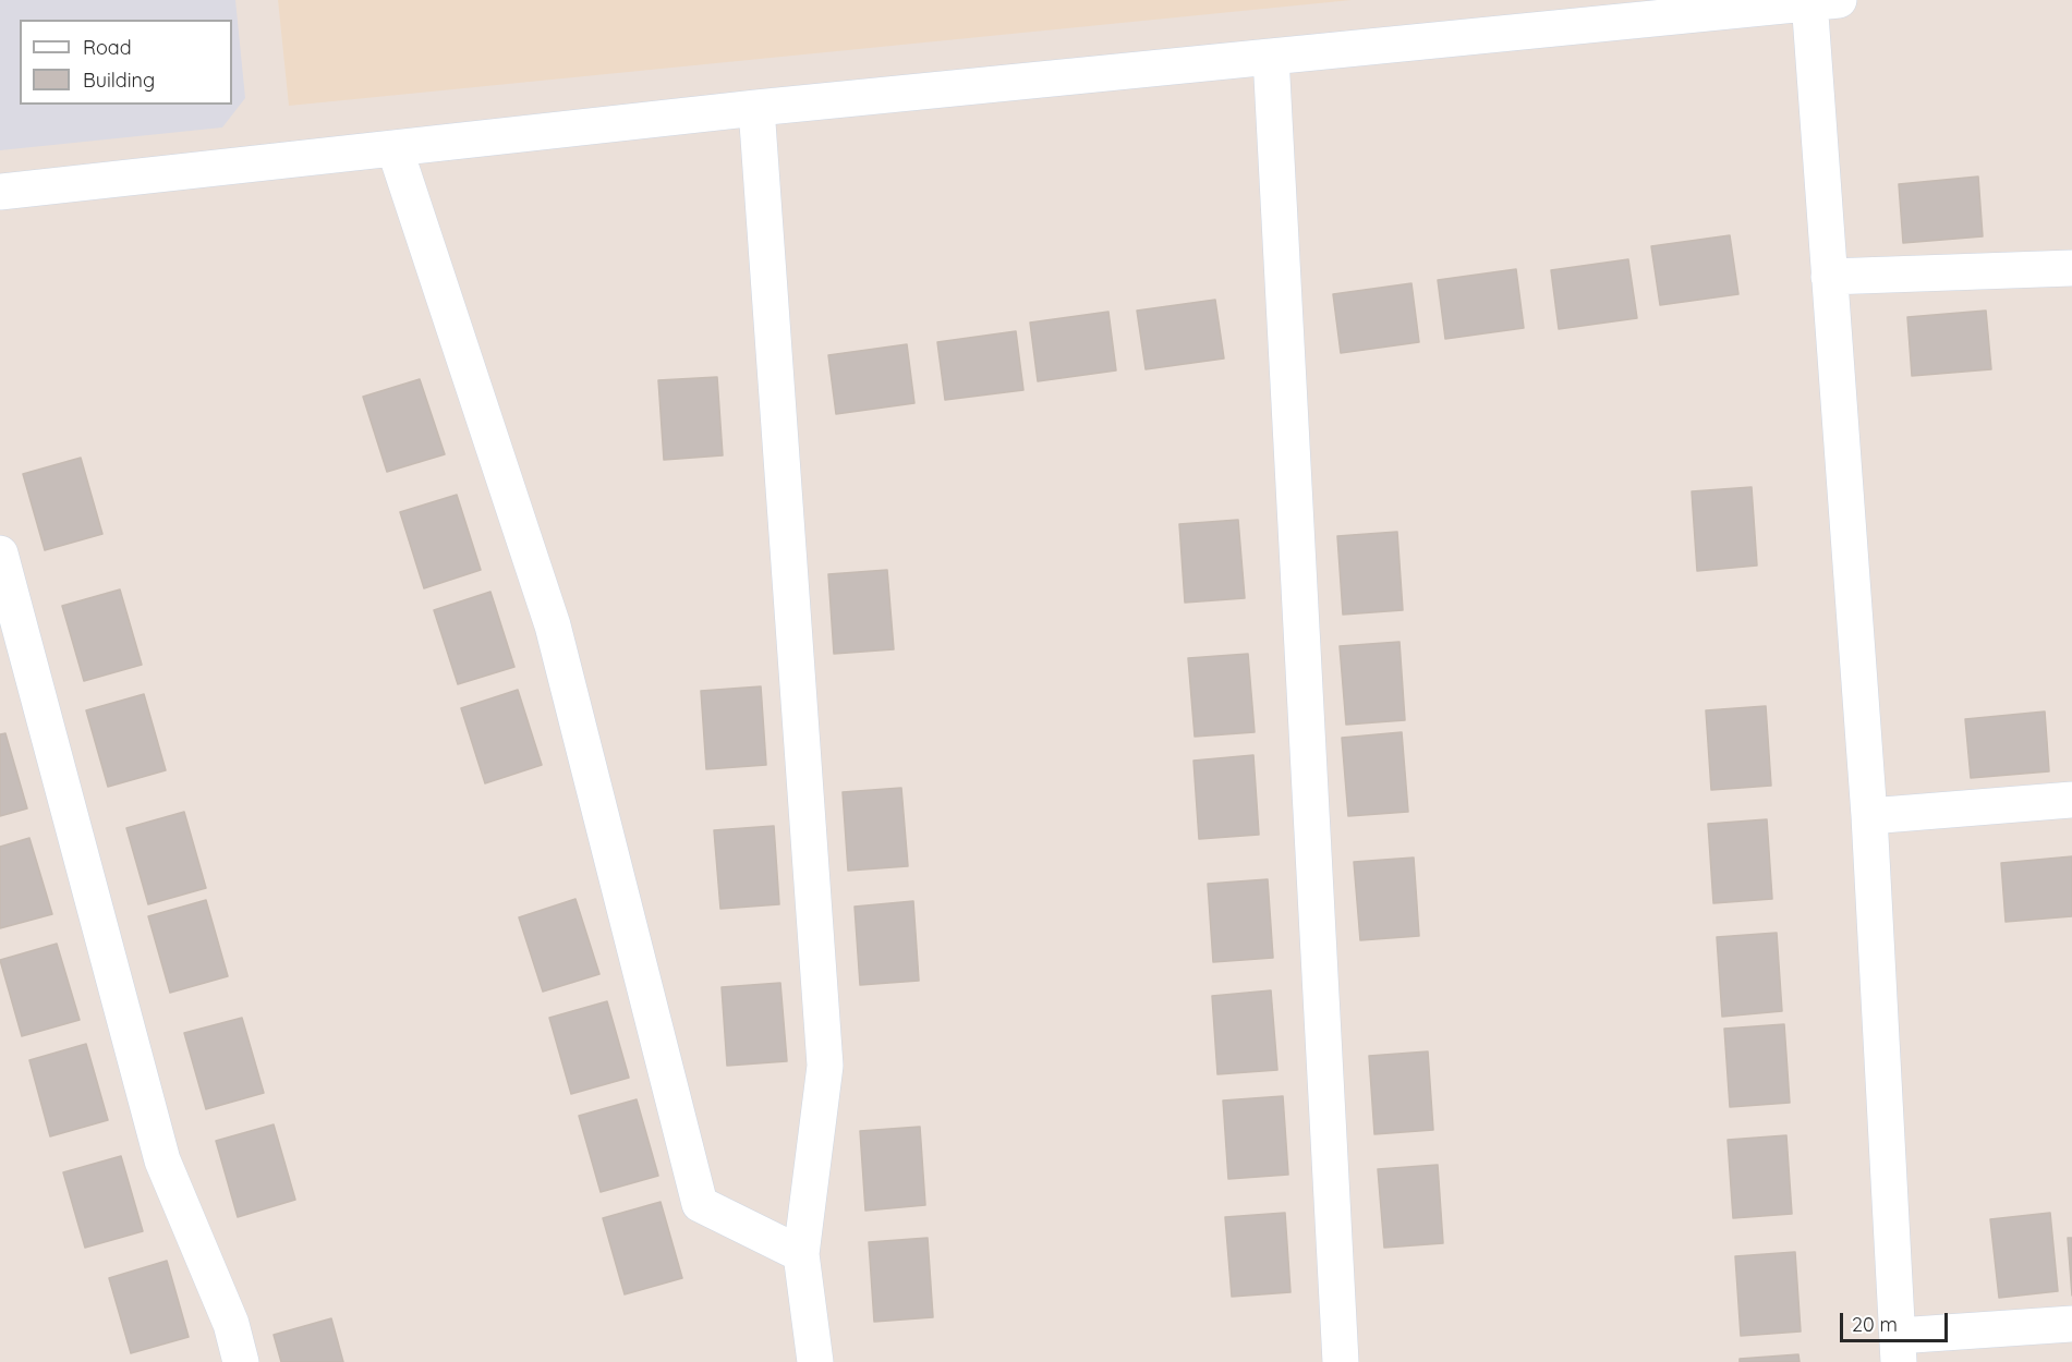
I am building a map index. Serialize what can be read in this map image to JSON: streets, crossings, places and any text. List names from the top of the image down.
{
  "legend": ["Road", "Building"],
  "scale_bar": "20 m"
}
